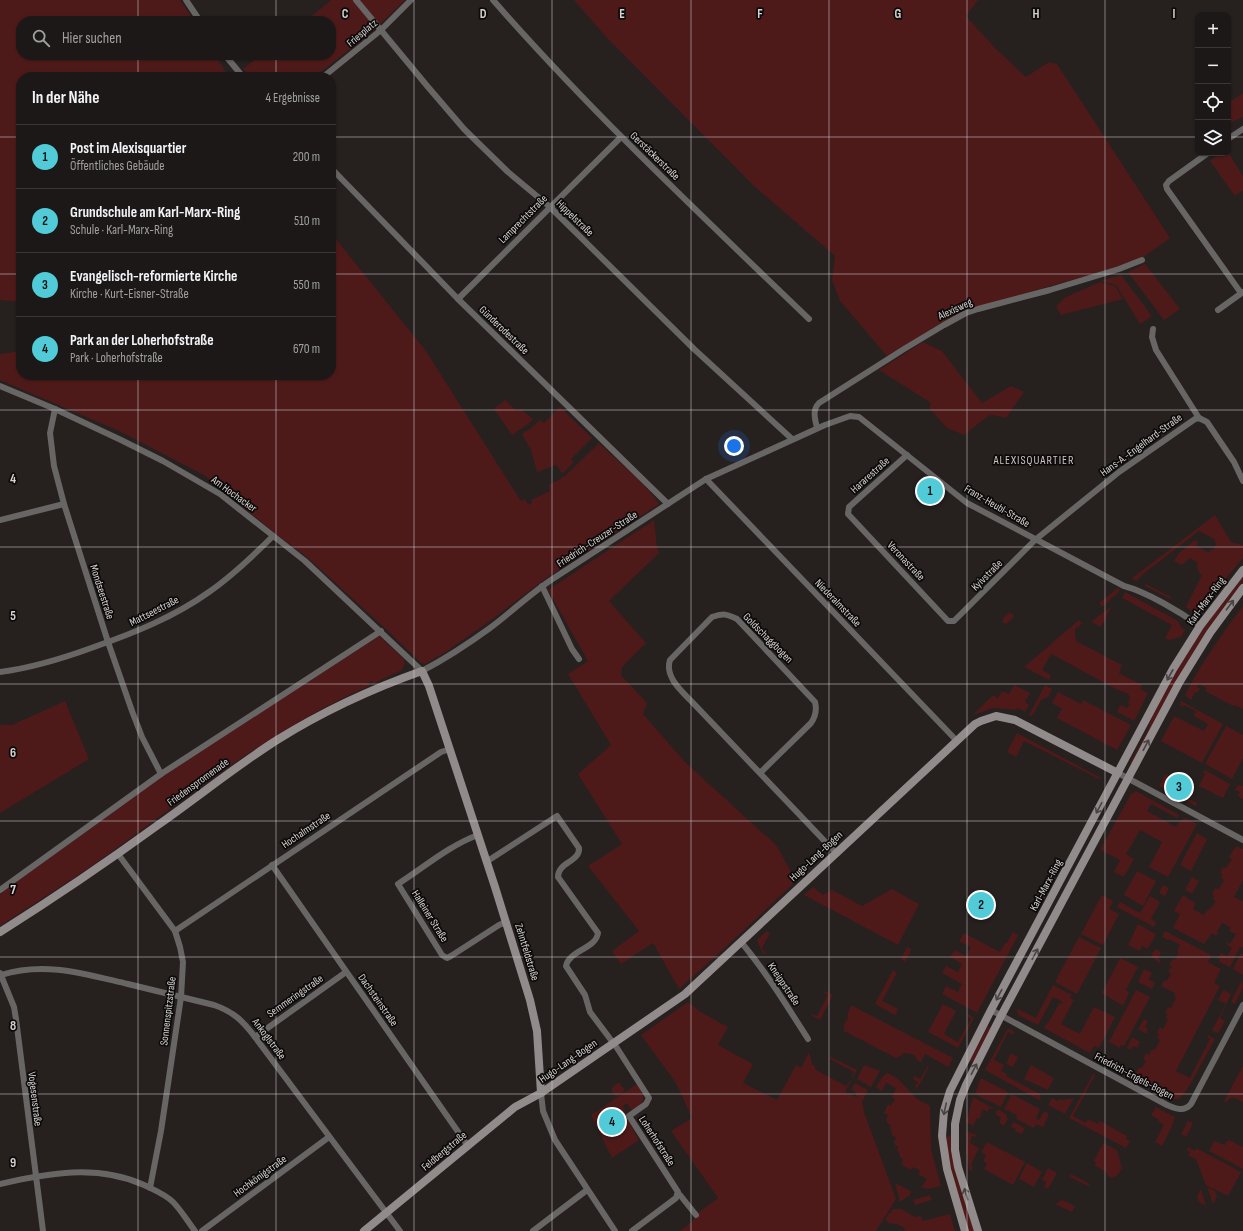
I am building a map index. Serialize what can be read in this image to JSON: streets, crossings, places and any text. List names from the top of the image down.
{
  "streets": {
    "street": [
      "Friesplatz",
      "Gerstäckerstraße",
      "Hippelstraße",
      "Lamprechtstraße",
      "Alexisweg",
      "Günderodestraße",
      "Hans-A.-Engelhard-Straße",
      "Hararestraße",
      "Am Hochacker",
      "Franz-Heubl-Straße",
      "Friedrich-Creuzer-Straße",
      "Veronastraße",
      "Kyivstraße",
      "Mondseestraße",
      "Karl-Marx-Ring",
      "Niederalmstraße",
      "Mattseestraße",
      "Goldschaggbogen",
      "Friedenspromenade",
      "Hochalmstraße",
      "Hugo-Lang-Bogen",
      "Halleiner Straße",
      "Zehntfeldstraße",
      "Kneippstraße",
      "Semmeringstraße",
      "Dachsteinstraße",
      "Sonnenspitzstraße",
      "Ankoglstraße",
      "Friedrich-Engels-Bogen",
      "Vogesenstraße",
      "Loherhofstraße",
      "Feldbergstraße",
      "Hochkönigstraße"
    ]
  },
  "crossings": [
    ["Friesplatz", "Hippelstraße"],
    ["Gerstäckerstraße", "Lamprechtstraße"],
    ["Hippelstraße", "Lamprechtstraße"],
    ["Hippelstraße", "Franz-Heubl-Straße"],
    ["Hippelstraße", "Friedrich-Creuzer-Straße"],
    ["Lamprechtstraße", "Günderodestraße"],
    ["Alexisweg", "Franz-Heubl-Straße"],
    ["Günderodestraße", "Friedrich-Creuzer-Straße"],
    ["Hans-A.-Engelhard-Straße", "Franz-Heubl-Straße"],
    ["Hans-A.-Engelhard-Straße", "Kyivstraße"],
    ["Hararestraße", "Franz-Heubl-Straße"],
    ["Hararestraße", "Veronastraße"],
    ["Am Hochacker", "Friedrich-Creuzer-Straße"],
    ["Am Hochacker", "Mondseestraße"],
    ["Am Hochacker", "Mattseestraße"],
    ["Am Hochacker", "Friedenspromenade"],
    ["Am Hochacker", "Zehntfeldstraße"],
    ["Franz-Heubl-Straße", "Friedrich-Creuzer-Straße"],
    ["Franz-Heubl-Straße", "Kyivstraße"],
    ["Franz-Heubl-Straße", "Karl-Marx-Ring"],
    ["Friedrich-Creuzer-Straße", "Niederalmstraße"],
    ["Friedrich-Creuzer-Straße", "Friedenspromenade"],
    ["Friedrich-Creuzer-Straße", "Zehntfeldstraße"],
    ["Veronastraße", "Kyivstraße"],
    ["Mondseestraße", "Mattseestraße"],
    ["Karl-Marx-Ring", "Hugo-Lang-Bogen"],
    ["Karl-Marx-Ring", "Friedrich-Engels-Bogen"],
    ["Niederalmstraße", "Hugo-Lang-Bogen"],
    ["Goldschaggbogen", "Hugo-Lang-Bogen"],
    ["Friedenspromenade", "Zehntfeldstraße"],
    ["Friedenspromenade", "Sonnenspitzstraße"],
    ["Hochalmstraße", "Zehntfeldstraße"],
    ["Hochalmstraße", "Dachsteinstraße"],
    ["Hochalmstraße", "Sonnenspitzstraße"],
    ["Hugo-Lang-Bogen", "Zehntfeldstraße"],
    ["Hugo-Lang-Bogen", "Kneippstraße"],
    ["Hugo-Lang-Bogen", "Loherhofstraße"],
    ["Hugo-Lang-Bogen", "Feldbergstraße"],
    ["Halleiner Straße", "Zehntfeldstraße"],
    ["Zehntfeldstraße", "Feldbergstraße"],
    ["Semmeringstraße", "Dachsteinstraße"],
    ["Semmeringstraße", "Ankoglstraße"],
    ["Dachsteinstraße", "Feldbergstraße"],
    ["Sonnenspitzstraße", "Ankoglstraße"],
    ["Ankoglstraße", "Vogesenstraße"],
    ["Ankoglstraße", "Feldbergstraße"],
    ["Ankoglstraße", "Hochkönigstraße"]
  ],
  "districts": ["ALEXISQUARTIER"],
  "page": {
    "map_buttons": ["+", "−"],
    "search": "Hier suchen",
    "heading": ["In der Nähe", "4 Ergebnisse"],
    "list": [
      {
        "mark": "1",
        "name": "Post im Alexisquartier",
        "note": "Öffentliches Gebäude",
        "value": "200 m"
      },
      {
        "mark": "2",
        "name": "Grundschule am Karl-Marx-Ring",
        "note": "Schule · Karl-Marx-Ring",
        "value": "510 m"
      },
      {
        "mark": "3",
        "name": "Evangelisch-reformierte Kirche",
        "note": "Kirche · Kurt-Eisner-Straße",
        "value": "550 m"
      },
      {
        "mark": "4",
        "name": "Park an der Loherhofstraße",
        "note": "Park · Loherhofstraße",
        "value": "670 m"
      }
    ],
    "pins": [
      "1",
      "3",
      "2",
      "4"
    ]
  },
  "grid": {
    "columns": [
      "C",
      "D",
      "E",
      "F",
      "G",
      "H",
      "I"
    ],
    "rows": [
      "4",
      "5",
      "6",
      "7",
      "8",
      "9"
    ]
  }
}
